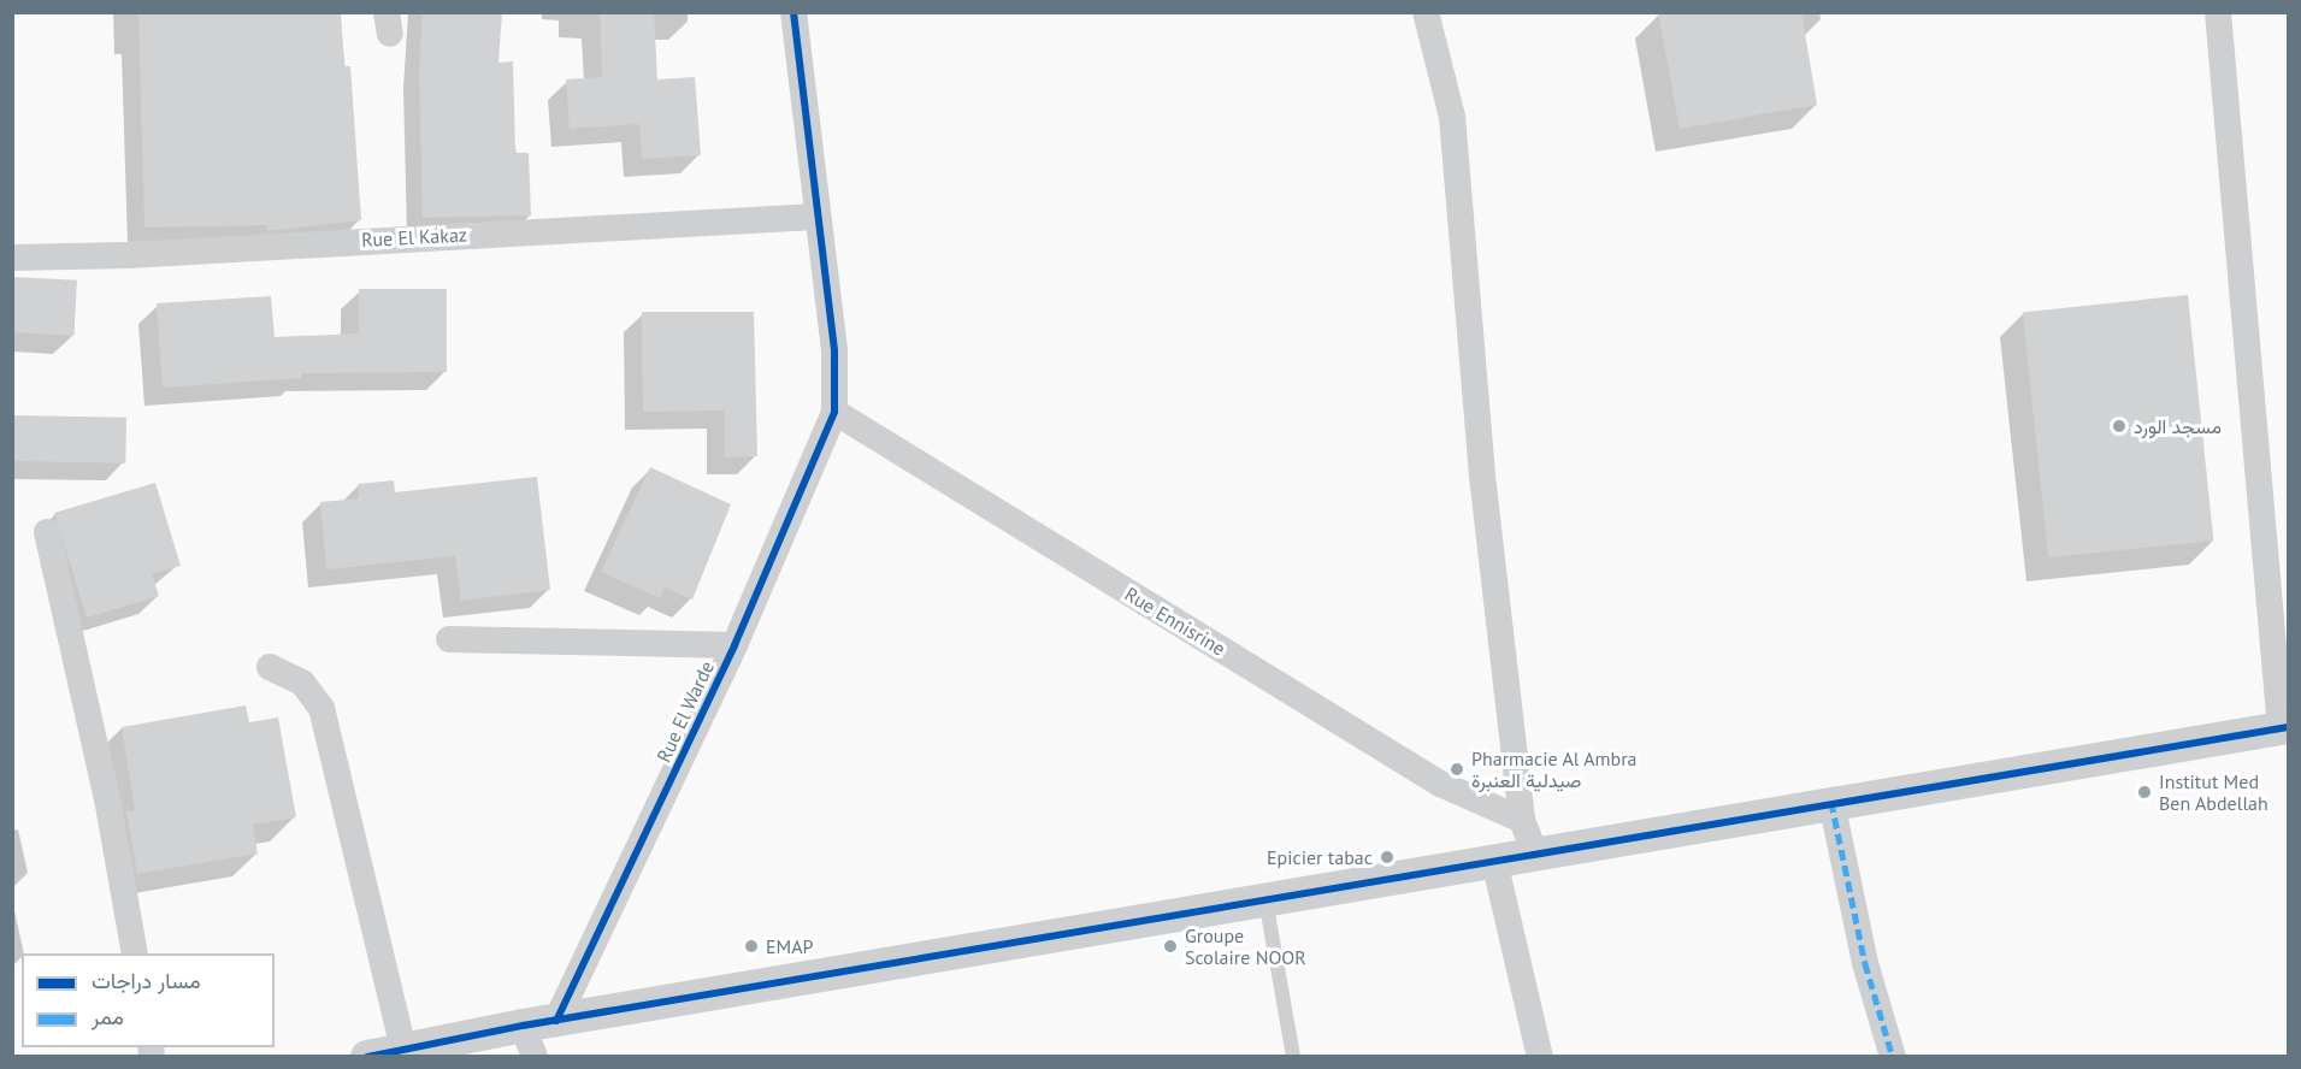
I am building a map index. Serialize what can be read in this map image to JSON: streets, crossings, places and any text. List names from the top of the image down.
{
  "streets": {
    "street": ["Rue El Kakaz", "Rue Ennisrine", "Rue El Warde"]
  },
  "crossings": [
    ["Rue Ennisrine", "Rue El Warde"]
  ],
  "places": [
    "مسجد الورد",
    "Pharmacie Al Ambra صيدلية العنبرة",
    "Institut Med Ben Abdellah",
    "Epicier tabac",
    "EMAP",
    "Groupe Scolaire NOOR"
  ],
  "legend": ["مسار دراجات", "ممر"]
}
